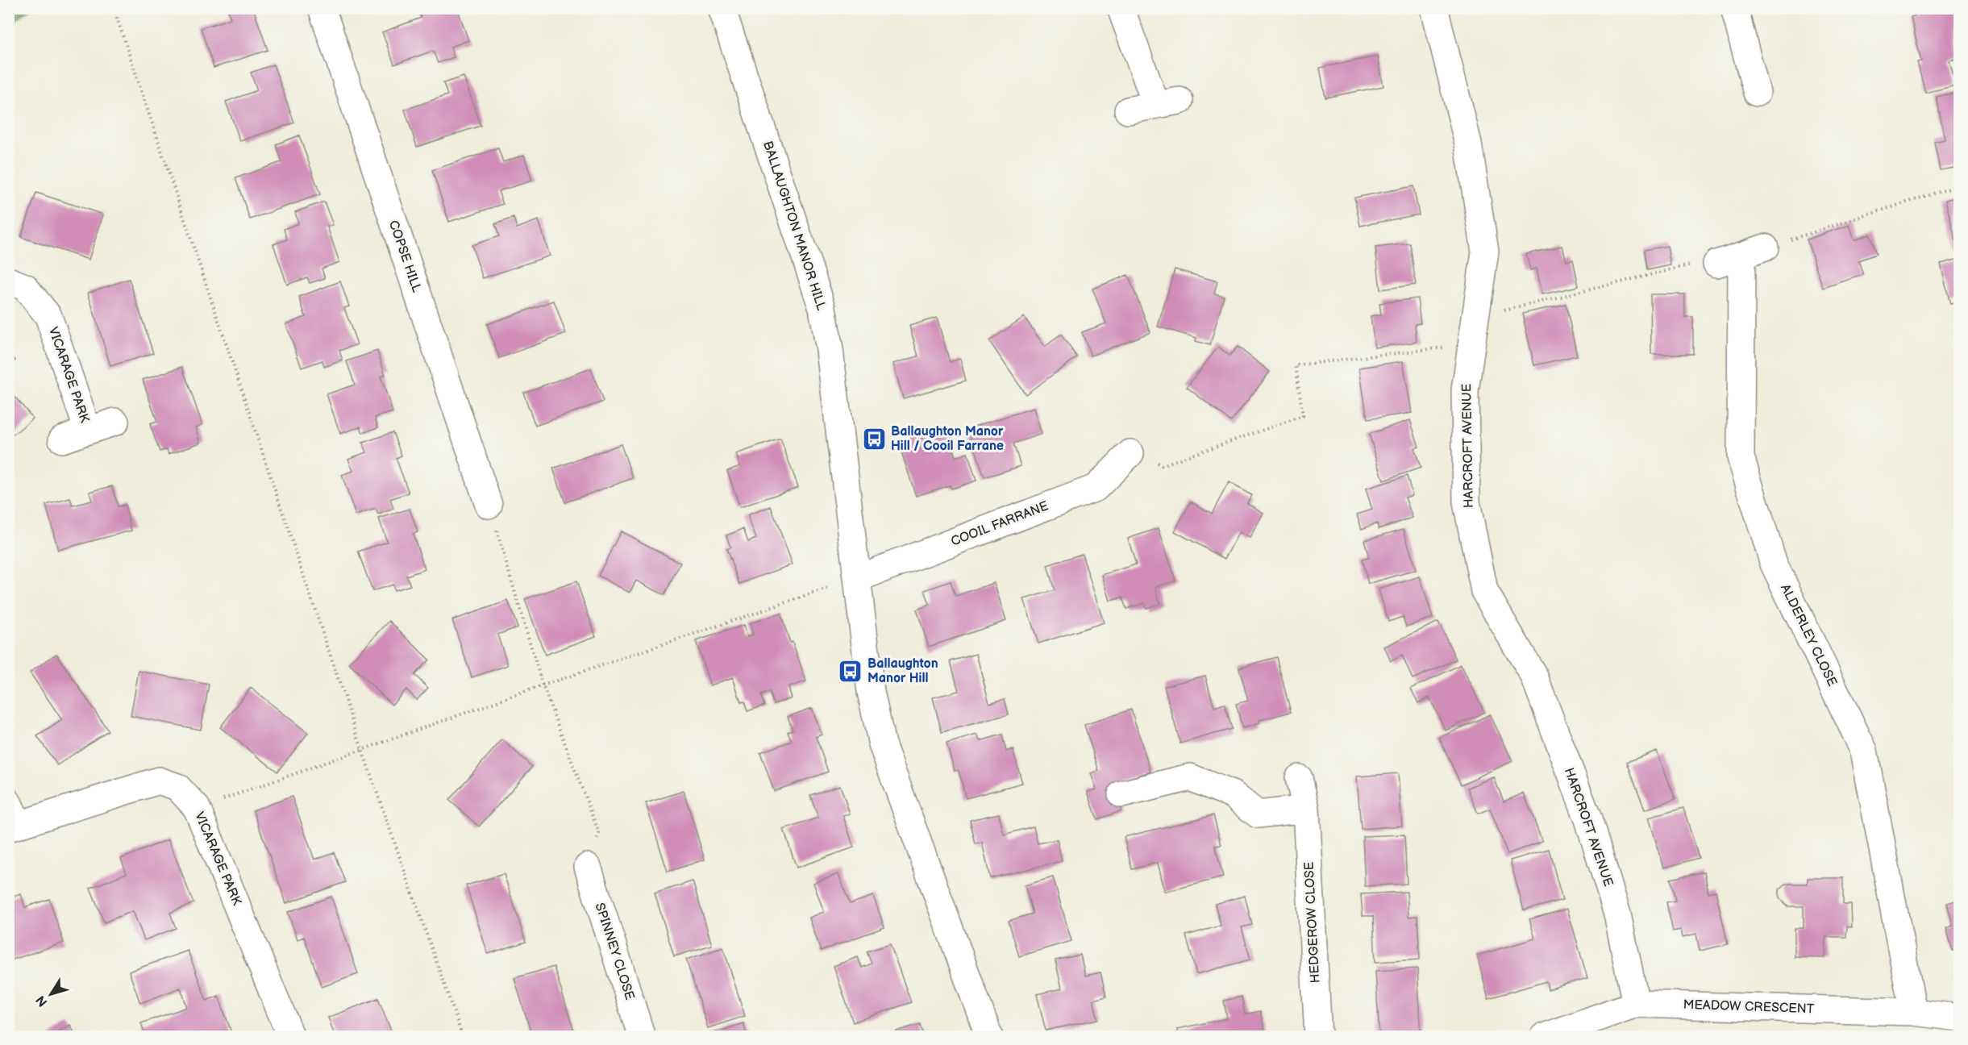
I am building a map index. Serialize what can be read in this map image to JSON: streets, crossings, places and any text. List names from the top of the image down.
{
  "streets": {
    "street": [
      "BALLAUGHTON MANOR HILL",
      "COPSE HILL",
      "VICARAGE PARK",
      "HARCROFT AVENUE",
      "COOIL FARRANE",
      "ALDERLEY CLOSE",
      "HEDGEROW CLOSE",
      "SPINNEY CLOSE",
      "MEADOW CRESCENT"
    ]
  },
  "crossings": [
    ["BALLAUGHTON MANOR HILL", "COOIL FARRANE"],
    ["HARCROFT AVENUE", "MEADOW CRESCENT"],
    ["ALDERLEY CLOSE", "MEADOW CRESCENT"]
  ],
  "places": {
    "bus stop": ["Ballaughton Manor Hill / Cooil Farrane", "Ballaughton Manor Hill"]
  },
  "north": "bottom left"
}
